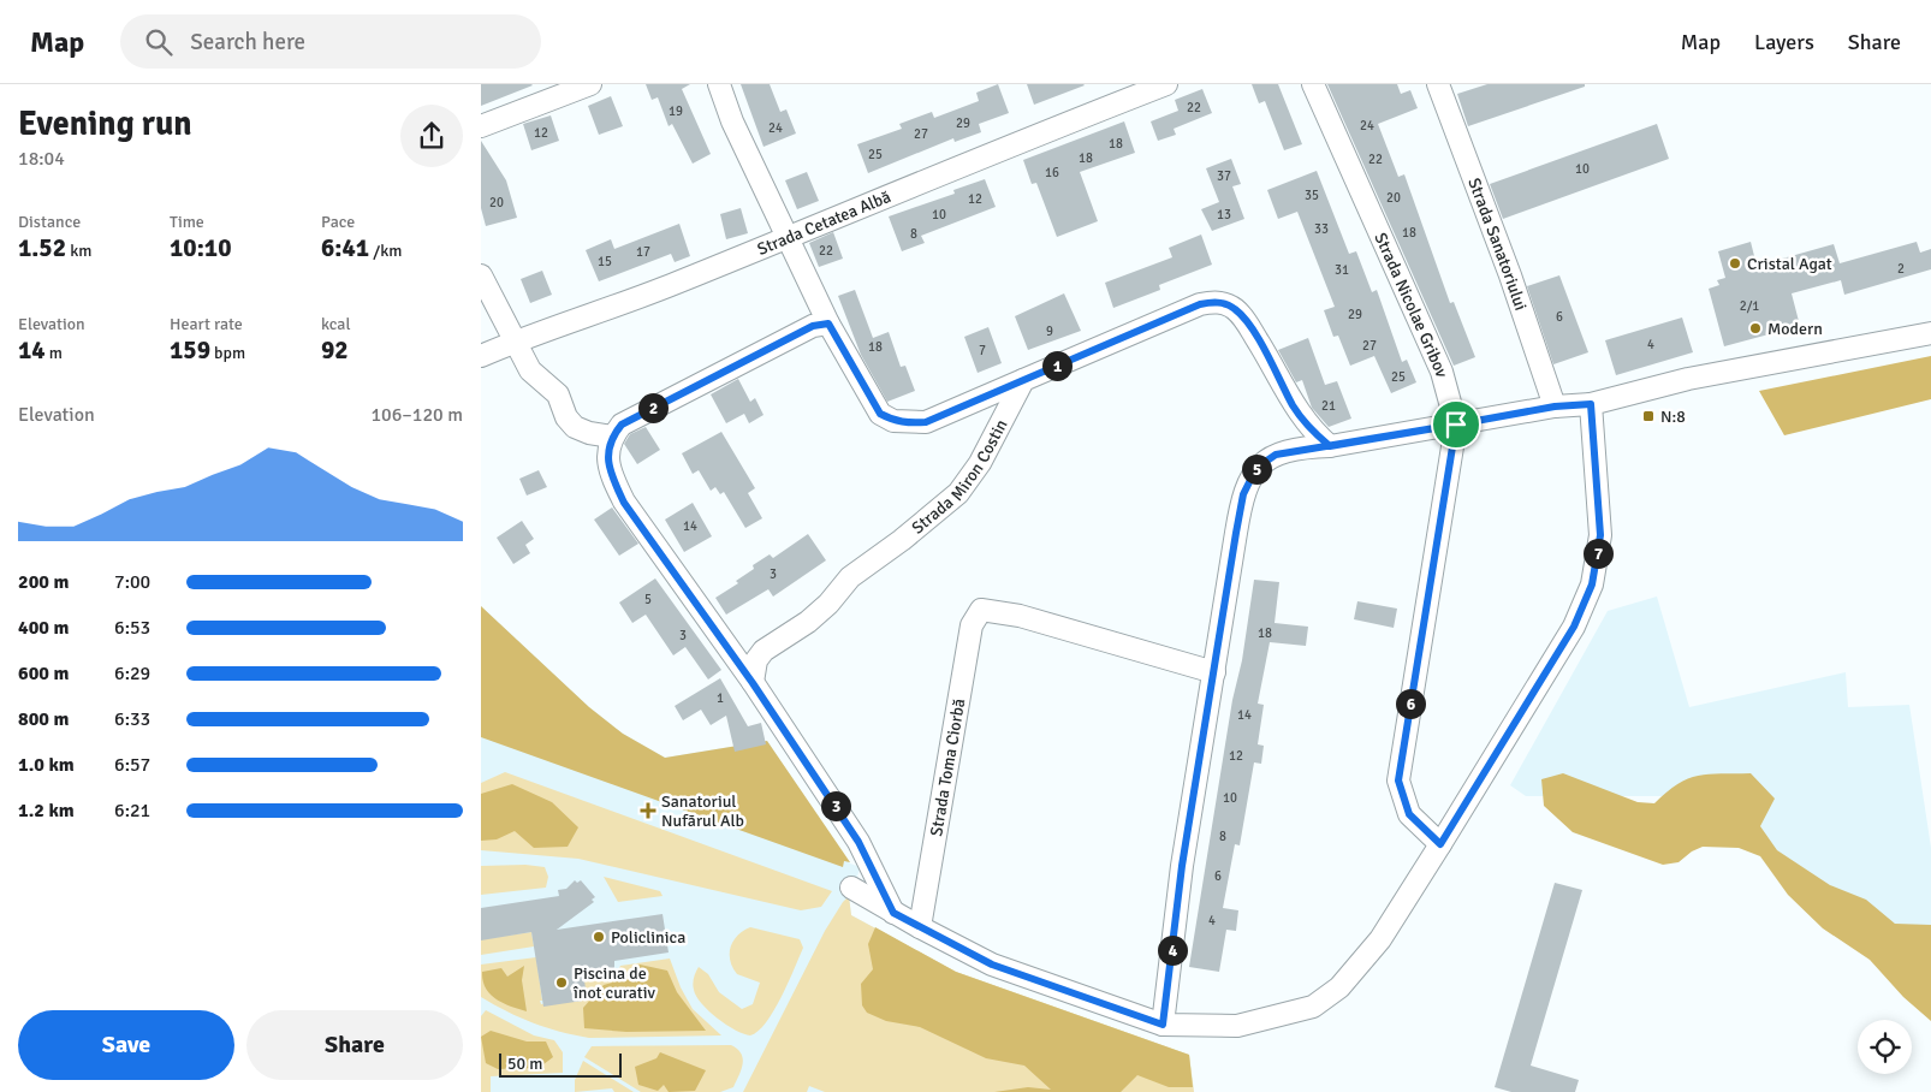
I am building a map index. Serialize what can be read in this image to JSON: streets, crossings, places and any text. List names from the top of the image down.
{
  "streets": {
    "street": [
      "Strada Cetatea Albă",
      "Strada Sanatoriului",
      "Strada Nicolae Gribov",
      "Strada Miron Costin",
      "Strada Toma Ciorbă"
    ]
  },
  "places": {
    "other": [
      "Cristal Agat",
      "Modern",
      "Policlinica",
      "Piscina de înot curativ"
    ],
    "transit": ["N:8"],
    "health": ["Sanatoriul Nufărul Alb"]
  },
  "house_numbers": [
    "22",
    "19",
    "29",
    "24",
    "24",
    "12",
    "27",
    "18",
    "25",
    "18",
    "22",
    "10",
    "16",
    "37",
    "35",
    "20",
    "12",
    "20",
    "10",
    "13",
    "33",
    "18",
    "8",
    "22",
    "17",
    "15",
    "2",
    "31",
    "2/1",
    "29",
    "6",
    "9",
    "4",
    "27",
    "18",
    "7",
    "25",
    "21",
    "14",
    "3",
    "5",
    "18",
    "3",
    "1",
    "14",
    "12",
    "10",
    "8",
    "6",
    "4"
  ],
  "scale_bar": "50 m",
  "page": {
    "header": "Map",
    "search": "Search here",
    "nav": ["Map", "Layers", "Share"],
    "heading": ["Evening run", "18:04"],
    "stats": [
      ["Distance", "1.52 km"],
      ["Time", "10:10"],
      ["Pace", "6:41 /km"],
      ["Elevation", "14 m"],
      ["Heart rate", "159 bpm"],
      ["kcal", "92"]
    ],
    "pins": [
      "1",
      "2",
      "5",
      "7",
      "6",
      "3",
      "4"
    ],
    "chart": ["Elevation", "106–120 m"],
    "list": [
      {
        "name": "200 m",
        "note": "7:00"
      },
      {
        "name": "400 m",
        "note": "6:53"
      },
      {
        "name": "600 m",
        "note": "6:29"
      },
      {
        "name": "800 m",
        "note": "6:33"
      },
      {
        "name": "1.0 km",
        "note": "6:57"
      },
      {
        "name": "1.2 km",
        "note": "6:21"
      }
    ],
    "buttons": ["Save", "Share"],
    "scale": "50 m"
  }
}
